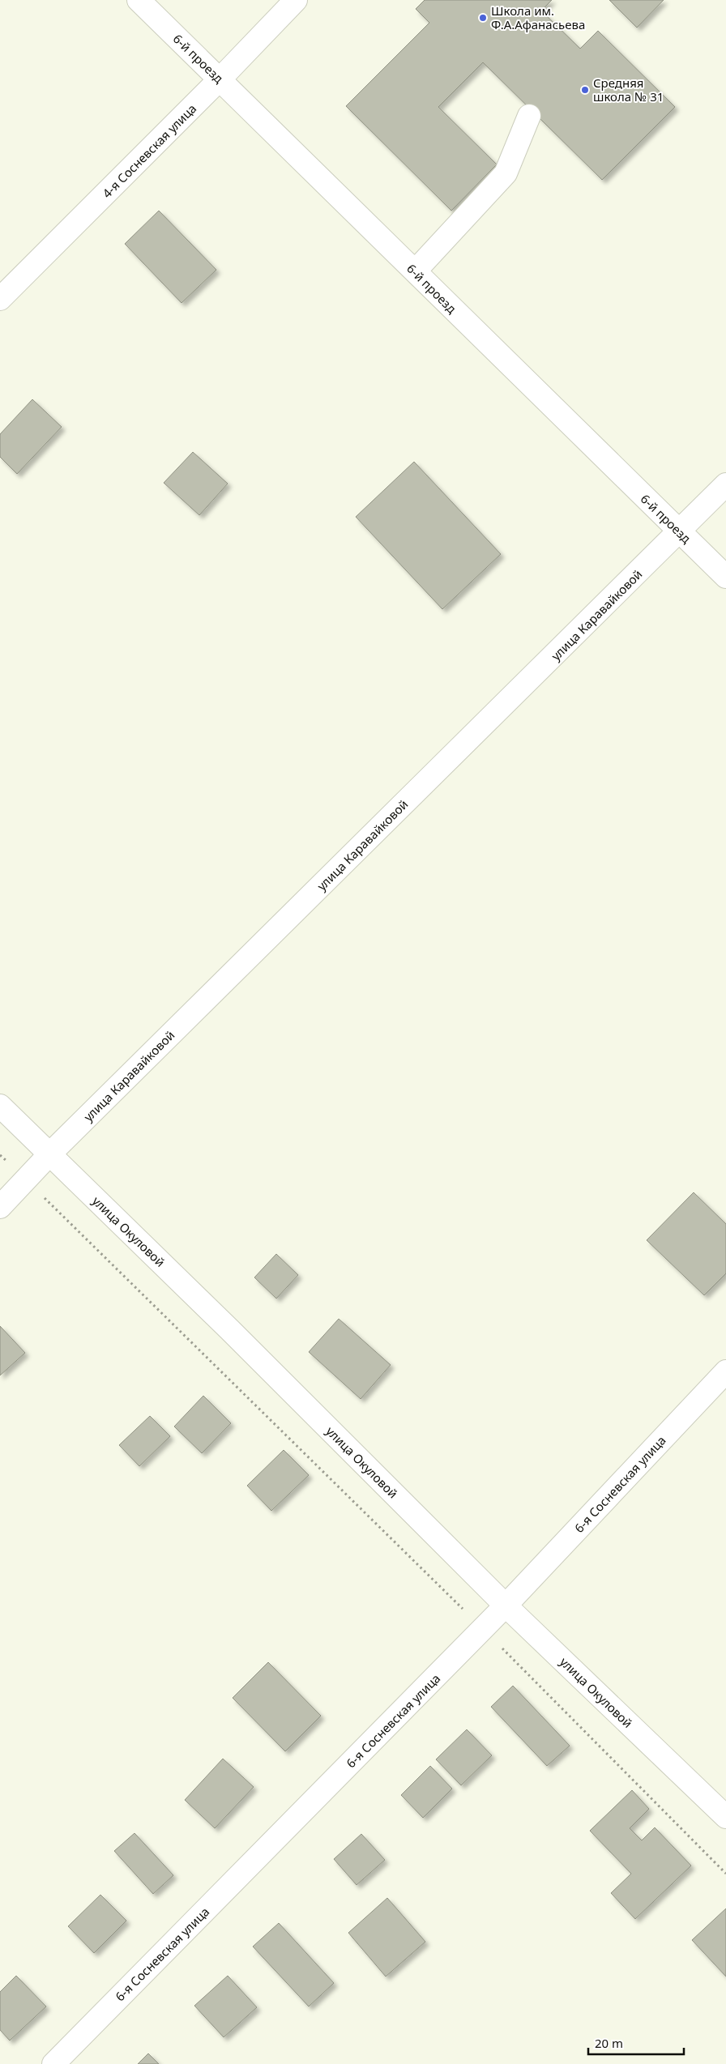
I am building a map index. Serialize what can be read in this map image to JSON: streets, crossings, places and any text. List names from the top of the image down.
{
  "streets": {
    "street": [
      "6-й проезд",
      "4-я Сосневская улица",
      "улица Каравайковой",
      "улица Окуловой",
      "6-я Сосневская улица"
    ]
  },
  "crossings": [
    ["6-й проезд", "4-я Сосневская улица"],
    ["6-й проезд", "улица Каравайковой"],
    ["улица Каравайковой", "улица Окуловой"],
    ["улица Окуловой", "6-я Сосневская улица"]
  ],
  "places": ["Школа им. Ф.А.Афанасьева", "Средняя школа № 31"],
  "scale_bar": "20 m"
}
